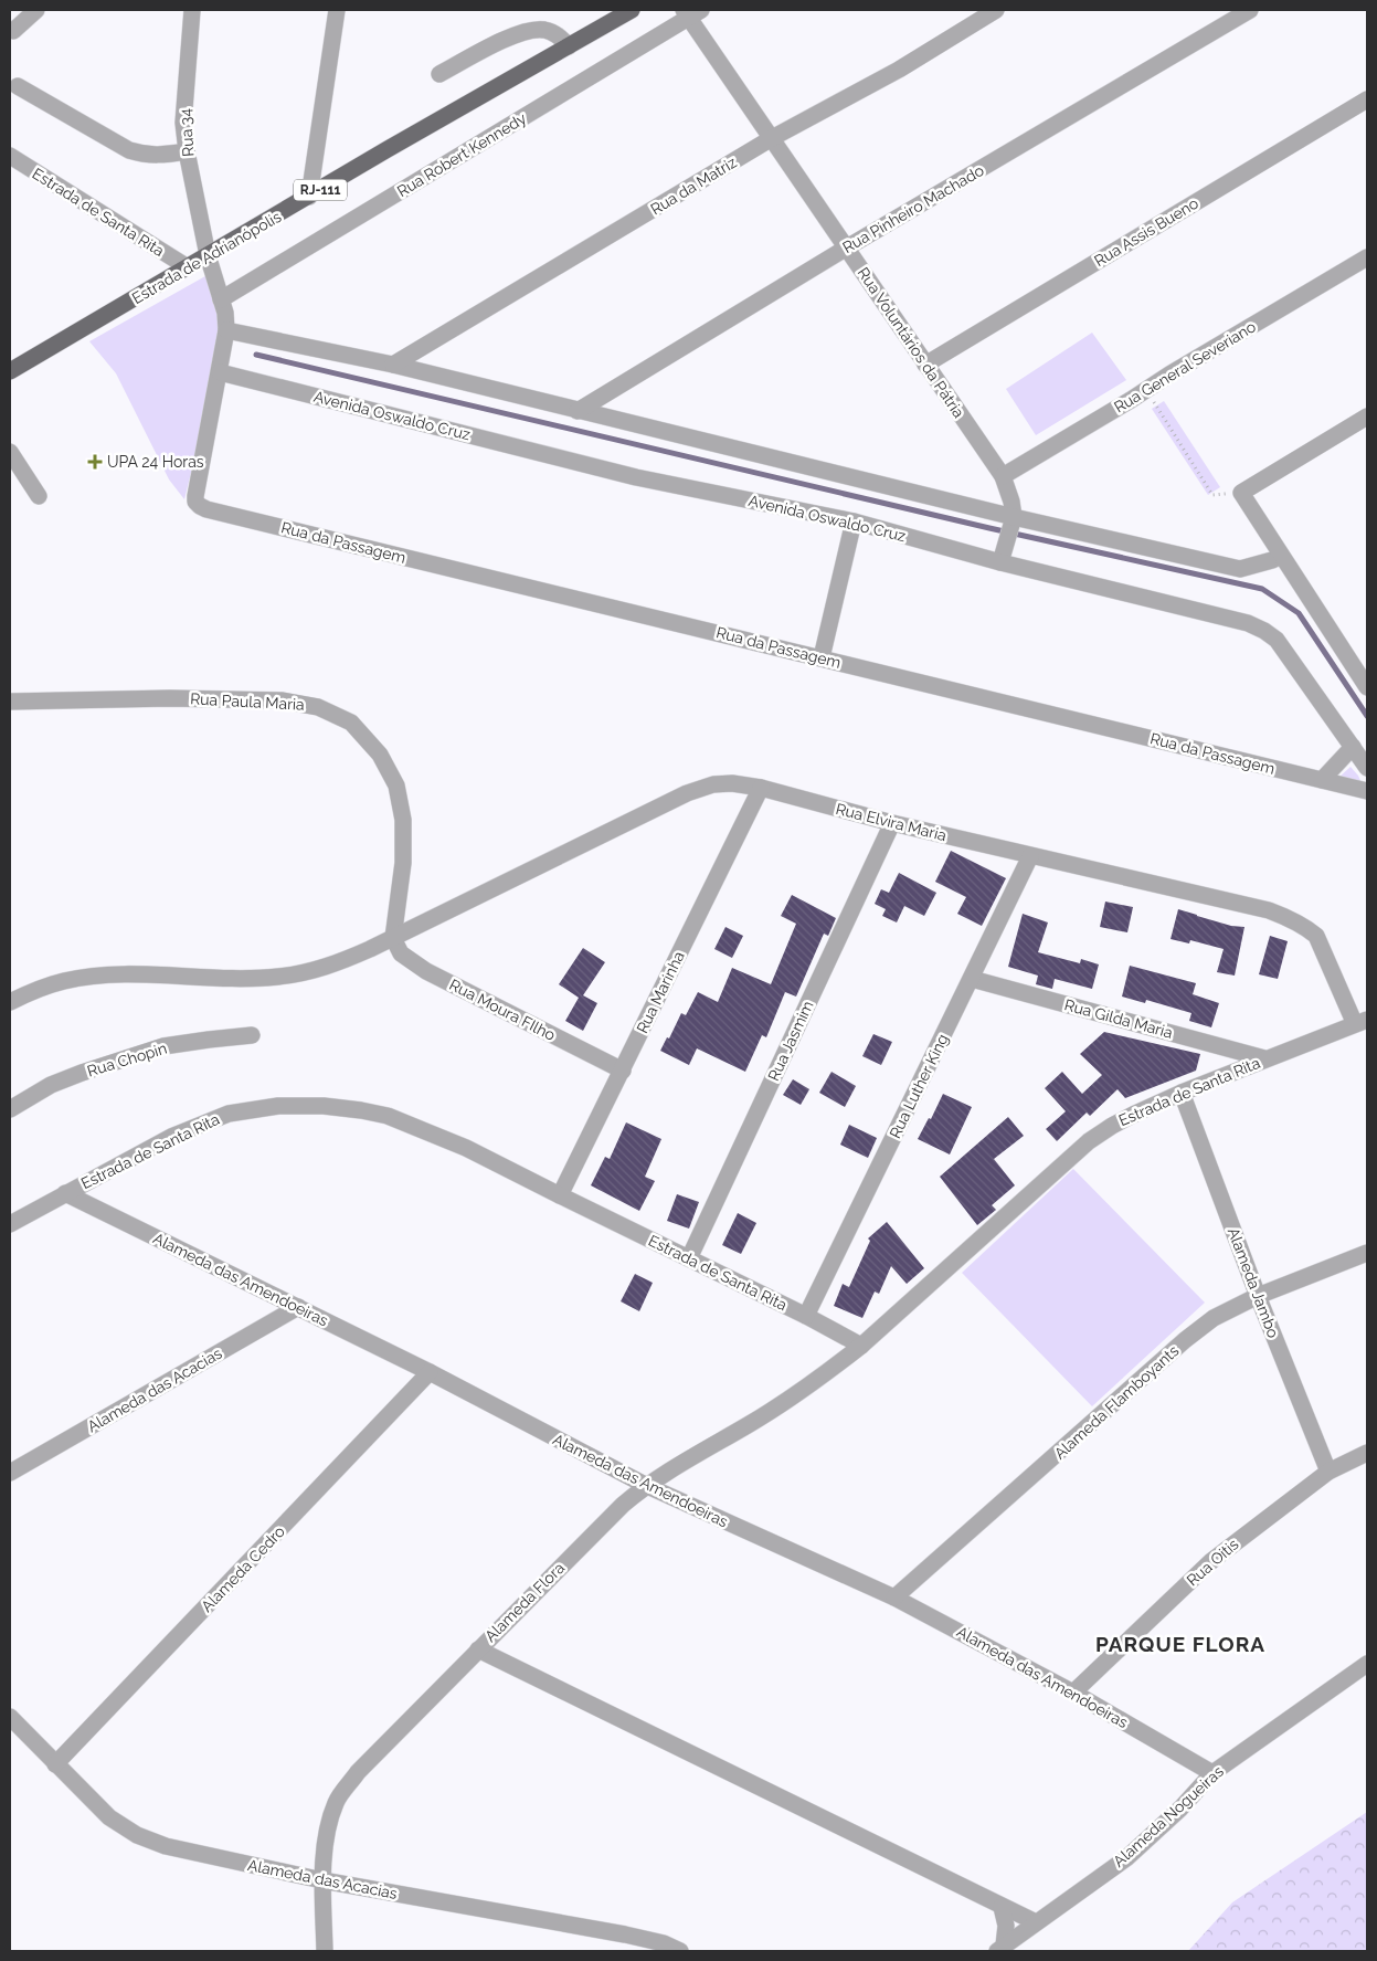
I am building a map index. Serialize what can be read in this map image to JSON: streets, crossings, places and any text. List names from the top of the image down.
{
  "streets": {
    "main road": ["RJ-111", "Estrada de Adrianópolis"],
    "street": [
      "Rua 34",
      "Rua Robert Kennedy",
      "Rua da Matriz",
      "Rua Pinheiro Machado",
      "Estrada de Santa Rita",
      "Rua Assis Bueno",
      "Rua Voluntários da Pátria",
      "Rua General Severiano",
      "Avenida Oswaldo Cruz",
      "Rua da Passagem",
      "Rua Paula Maria",
      "Rua Elvira Maria",
      "Rua Marinha",
      "Rua Moura FIlho",
      "Rua Gilda Maria",
      "Rua Jasmim",
      "Rua Chopin",
      "Rua Luther King",
      "Alameda das Amendoeiras",
      "Alameda Jambo",
      "Alameda das Acacias",
      "Alameda Flamboyants",
      "Rua Oitis",
      "Alameda Cedro",
      "Alameda Flora",
      "Alameda Nogueiras"
    ]
  },
  "crossings": [
    ["Rua 34", "Rua Robert Kennedy"],
    ["Rua 34", "Estrada de Adrianópolis"],
    ["Rua 34", "Avenida Oswaldo Cruz"],
    ["Rua 34", "Rua da Passagem"],
    ["Rua Robert Kennedy", "Rua Voluntários da Pátria"],
    ["Rua da Matriz", "Rua Voluntários da Pátria"],
    ["Rua Pinheiro Machado", "Rua Voluntários da Pátria"],
    ["Estrada de Santa Rita", "Estrada de Adrianópolis"],
    ["Estrada de Santa Rita", "Rua Elvira Maria"],
    ["Estrada de Santa Rita", "Rua Marinha"],
    ["Estrada de Santa Rita", "Rua Gilda Maria"],
    ["Estrada de Santa Rita", "Rua Jasmim"],
    ["Estrada de Santa Rita", "Rua Luther King"],
    ["Estrada de Santa Rita", "Alameda das Amendoeiras"],
    ["Estrada de Santa Rita", "Alameda Jambo"],
    ["Estrada de Santa Rita", "Alameda Flora"],
    ["Rua Assis Bueno", "Rua Voluntários da Pátria"],
    ["Rua Voluntários da Pátria", "Rua General Severiano"],
    ["Rua Paula Maria", "Rua Elvira Maria"],
    ["Rua Paula Maria", "Rua Moura FIlho"],
    ["Rua Elvira Maria", "Rua Marinha"],
    ["Rua Elvira Maria", "Rua Moura FIlho"],
    ["Rua Elvira Maria", "Rua Jasmim"],
    ["Rua Elvira Maria", "Rua Luther King"],
    ["Rua Marinha", "Rua Moura FIlho"],
    ["Rua Gilda Maria", "Rua Luther King"],
    ["Alameda das Amendoeiras", "Alameda das Acacias"],
    ["Alameda das Amendoeiras", "Alameda Flamboyants"],
    ["Alameda das Amendoeiras", "Rua Oitis"],
    ["Alameda das Amendoeiras", "Alameda Cedro"],
    ["Alameda das Amendoeiras", "Alameda Flora"],
    ["Alameda das Amendoeiras", "Alameda Nogueiras"],
    ["Alameda Jambo", "Alameda Flamboyants"],
    ["Alameda Jambo", "Rua Oitis"],
    ["Alameda das Acacias", "Alameda Cedro"],
    ["Alameda das Acacias", "Alameda Flora"]
  ],
  "districts": ["PARQUE FLORA"],
  "places": {
    "health": ["UPA 24 Horas"]
  }
}
